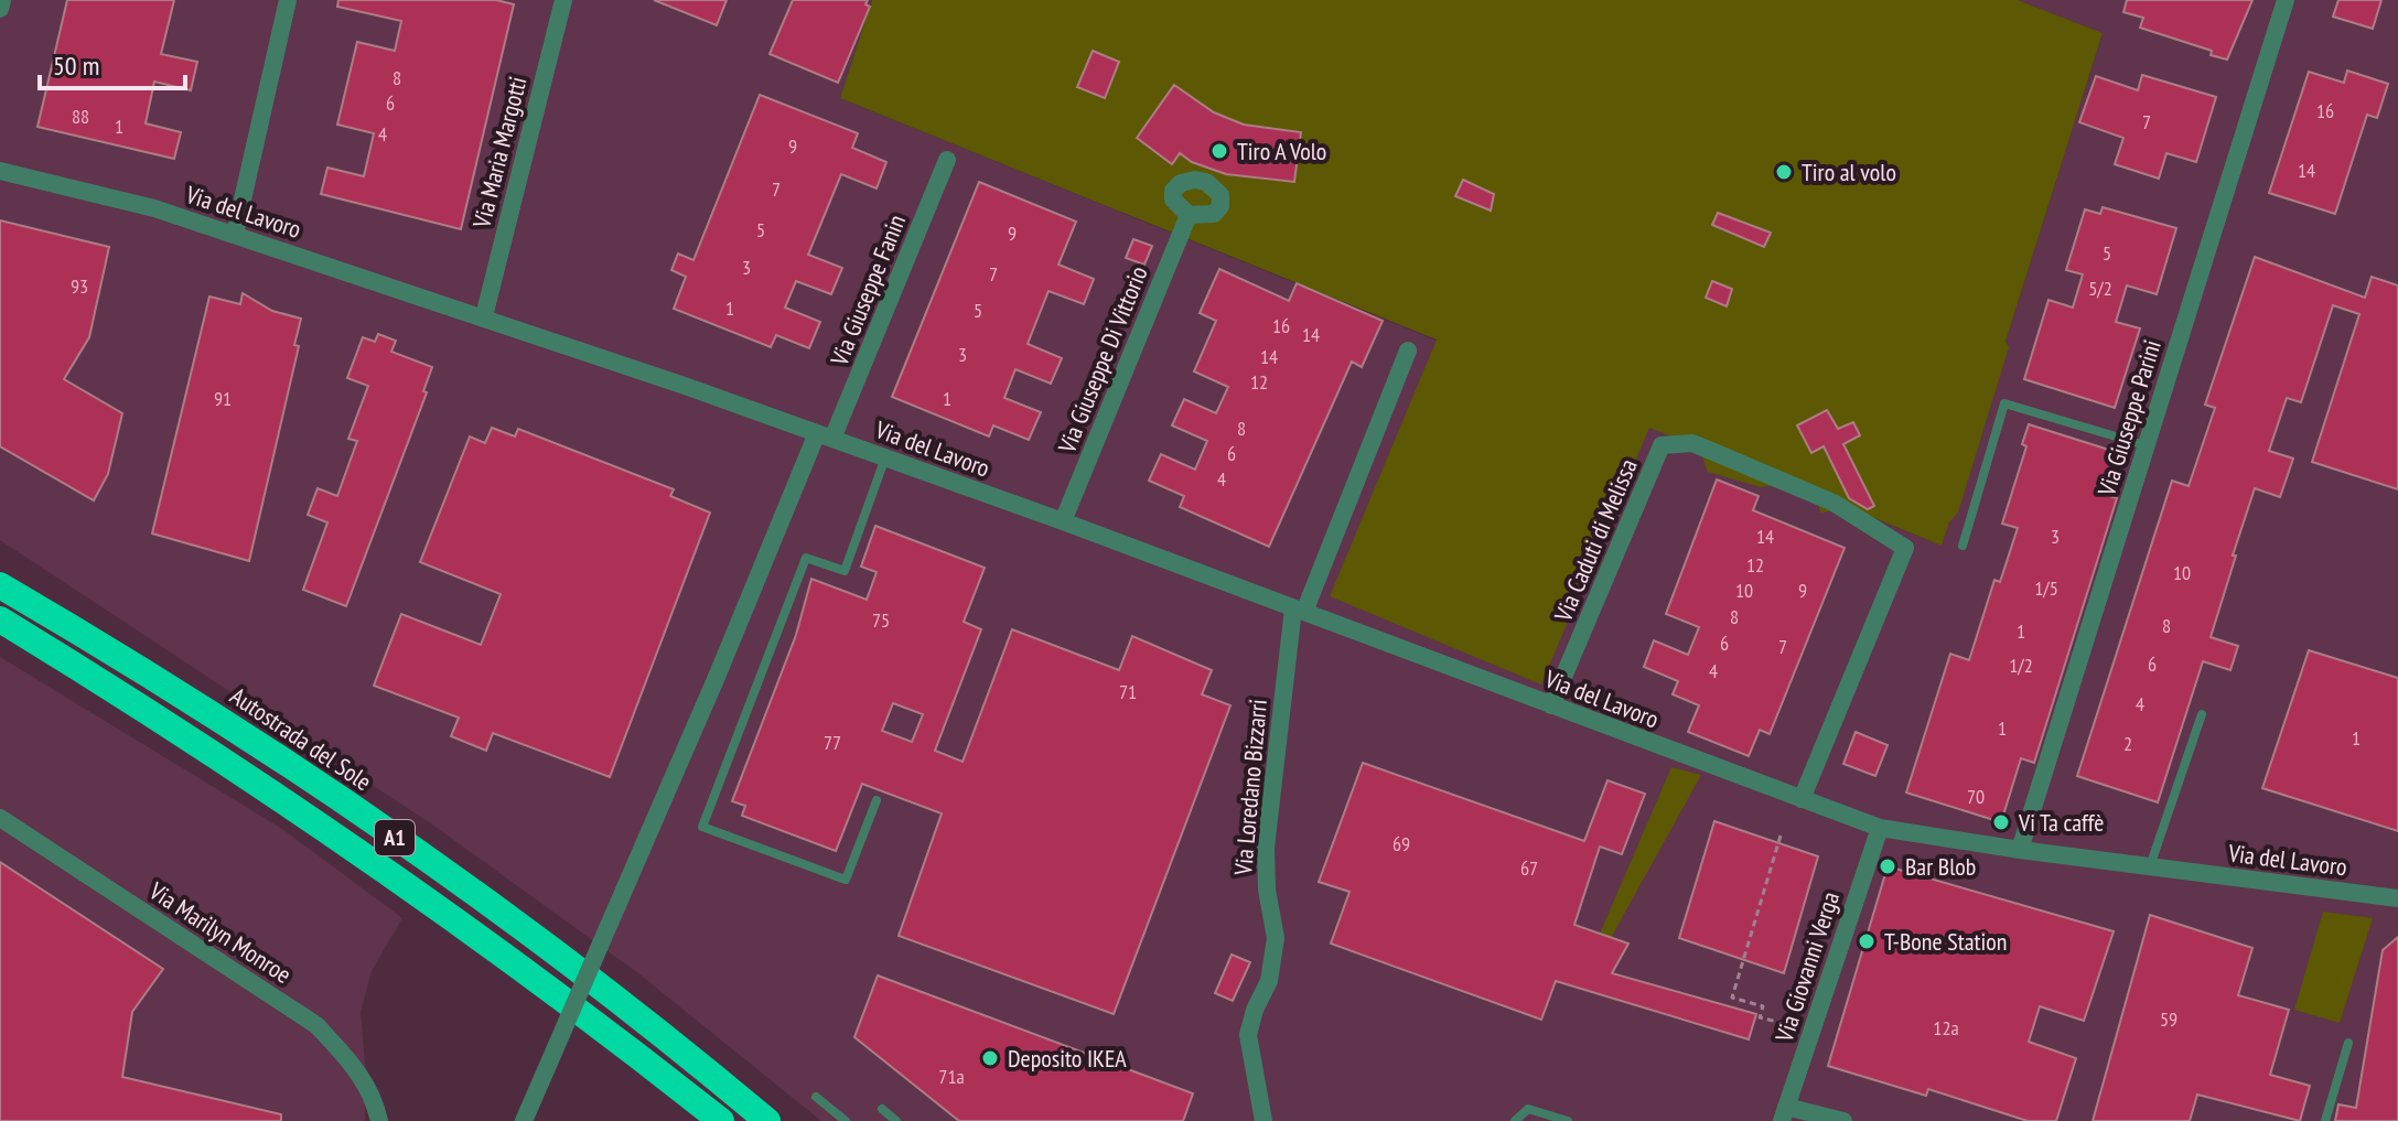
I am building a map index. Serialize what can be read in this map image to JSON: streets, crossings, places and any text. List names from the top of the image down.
{
  "streets": {
    "highway": ["Autostrada del Sole", "A1"],
    "street": [
      "Via Maria Margotti",
      "Via del Lavoro",
      "Via Giuseppe Fanin",
      "Via Giuseppe Di Vittorio",
      "Via Giuseppe Parini",
      "Via Caduti di Melissa",
      "Via Loredano Bizzarri",
      "Via Marilyn Monroe",
      "Via Giovanni Verga"
    ]
  },
  "crossings": [
    ["Via Maria Margotti", "Via del Lavoro"],
    ["Via del Lavoro", "Via Giuseppe Fanin"],
    ["Via del Lavoro", "Via Giuseppe Di Vittorio"],
    ["Via del Lavoro", "Via Giuseppe Parini"],
    ["Via del Lavoro", "Via Caduti di Melissa"],
    ["Via del Lavoro", "Via Loredano Bizzarri"],
    ["Via del Lavoro", "Via Giovanni Verga"]
  ],
  "places": [
    "Tiro A Volo",
    "Tiro al volo",
    "Vi Ta caffè",
    "Bar Blob",
    "T-Bone Station",
    "Deposito IKEA"
  ],
  "house_numbers": [
    "8",
    "6",
    "16",
    "88",
    "7",
    "1",
    "4",
    "9",
    "14",
    "7",
    "5",
    "9",
    "5",
    "3",
    "7",
    "93",
    "5/2",
    "1",
    "5",
    "16",
    "14",
    "3",
    "14",
    "12",
    "91",
    "1",
    "8",
    "6",
    "4",
    "14",
    "3",
    "12",
    "10",
    "1/5",
    "10",
    "9",
    "8",
    "75",
    "8",
    "1",
    "6",
    "7",
    "6",
    "1/2",
    "4",
    "71",
    "4",
    "1",
    "1",
    "77",
    "2",
    "70",
    "69",
    "67",
    "59",
    "12a",
    "71a"
  ],
  "scale_bar": "50 m"
}
